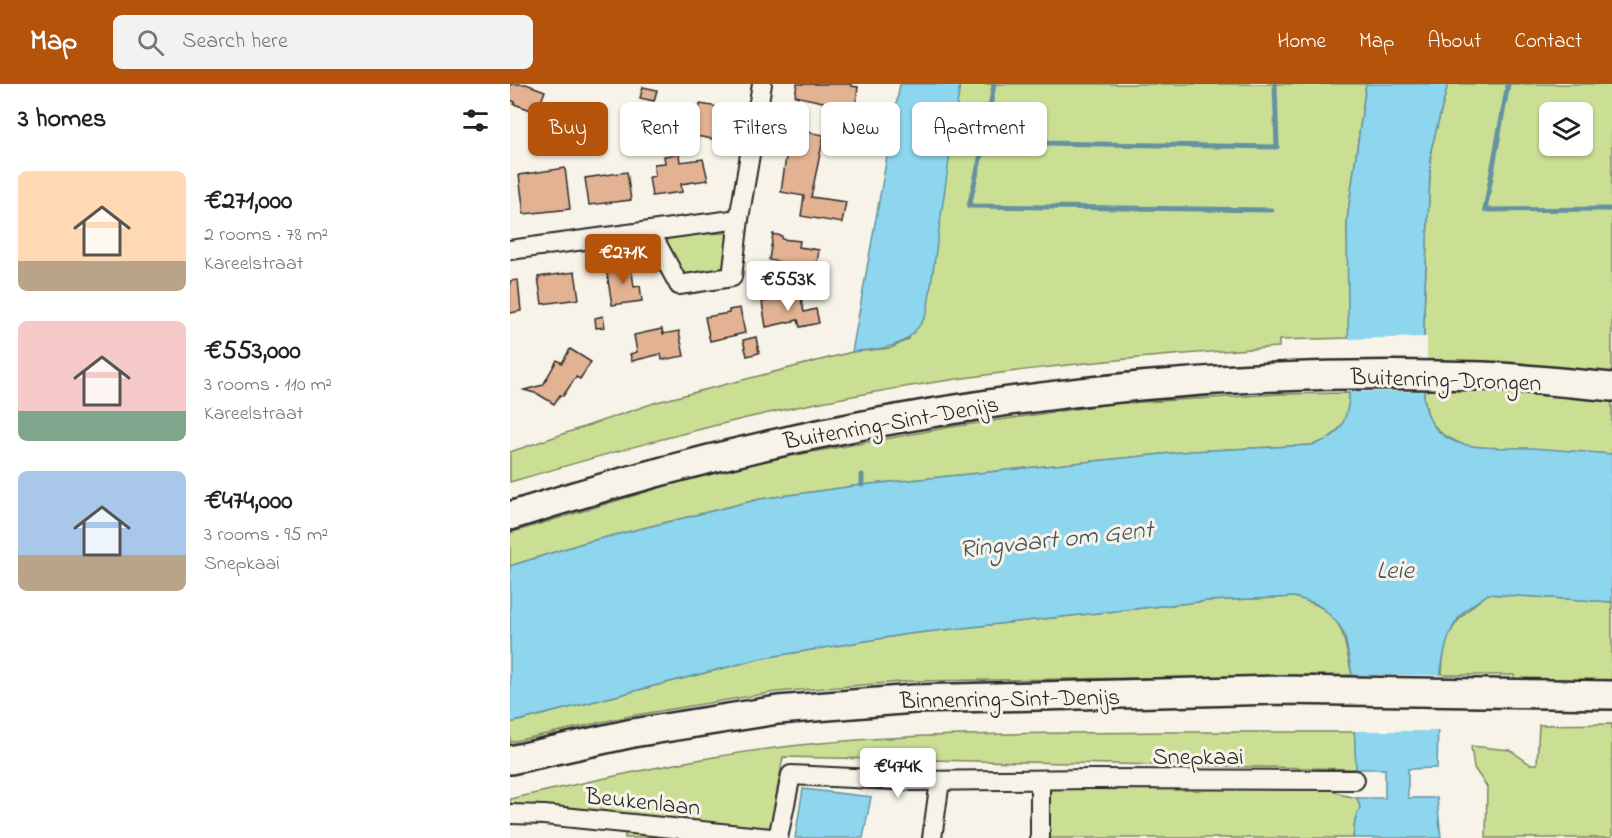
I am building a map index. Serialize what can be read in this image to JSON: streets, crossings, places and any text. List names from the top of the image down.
{
  "streets": {
    "highway": ["Buitenring-Drongen", "Buitenring-Sint-Denijs", "Binnenring-Sint-Denijs"],
    "street": ["Snepkaai", "Beukenlaan"]
  },
  "crossings": [
    ["Buitenring-Drongen", "Buitenring-Sint-Denijs"]
  ],
  "water": ["Ringvaart om Gent", "Leie"],
  "page": {
    "header": "Map",
    "search": "Search here",
    "nav": [
      "Home",
      "Map",
      "About",
      "Contact"
    ],
    "heading": "3 homes",
    "chip": [
      "Buy",
      "Rent",
      "Filters",
      "New",
      "Apartment"
    ],
    "list": [
      {
        "name": "€271,000",
        "note": "2 rooms · 78 m² · Kareelstraat"
      },
      {
        "name": "€553,000",
        "note": "3 rooms · 110 m² · Kareelstraat"
      },
      {
        "name": "€474,000",
        "note": "3 rooms · 95 m² · Snepkaai"
      }
    ],
    "price": ["€271K", "€553K", "€474K"]
  }
}
